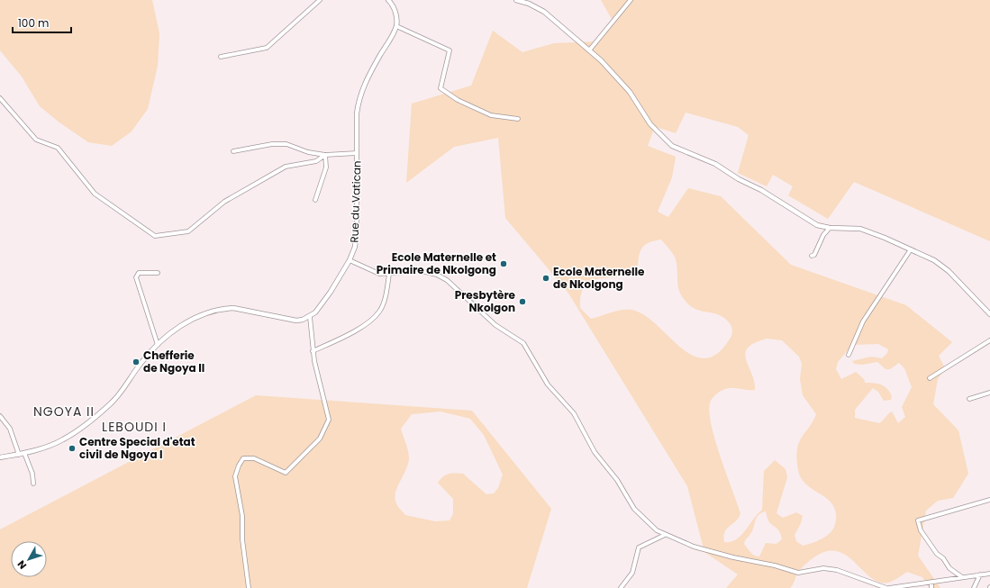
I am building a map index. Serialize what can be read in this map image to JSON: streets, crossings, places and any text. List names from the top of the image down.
{
  "streets": {
    "street": ["Rue du Vatican"]
  },
  "districts": ["NGOYA II", "LEBOUDI I"],
  "places": [
    "Ecole Maternelle et Primaire de Nkolgong",
    "Ecole Maternelle de Nkolgong",
    "Presbytère Nkolgon",
    "Chefferie de Ngoya II",
    "Centre Special d'etat civil de Ngoya I"
  ],
  "scale_bar": "100 m",
  "north": "bottom left"
}
